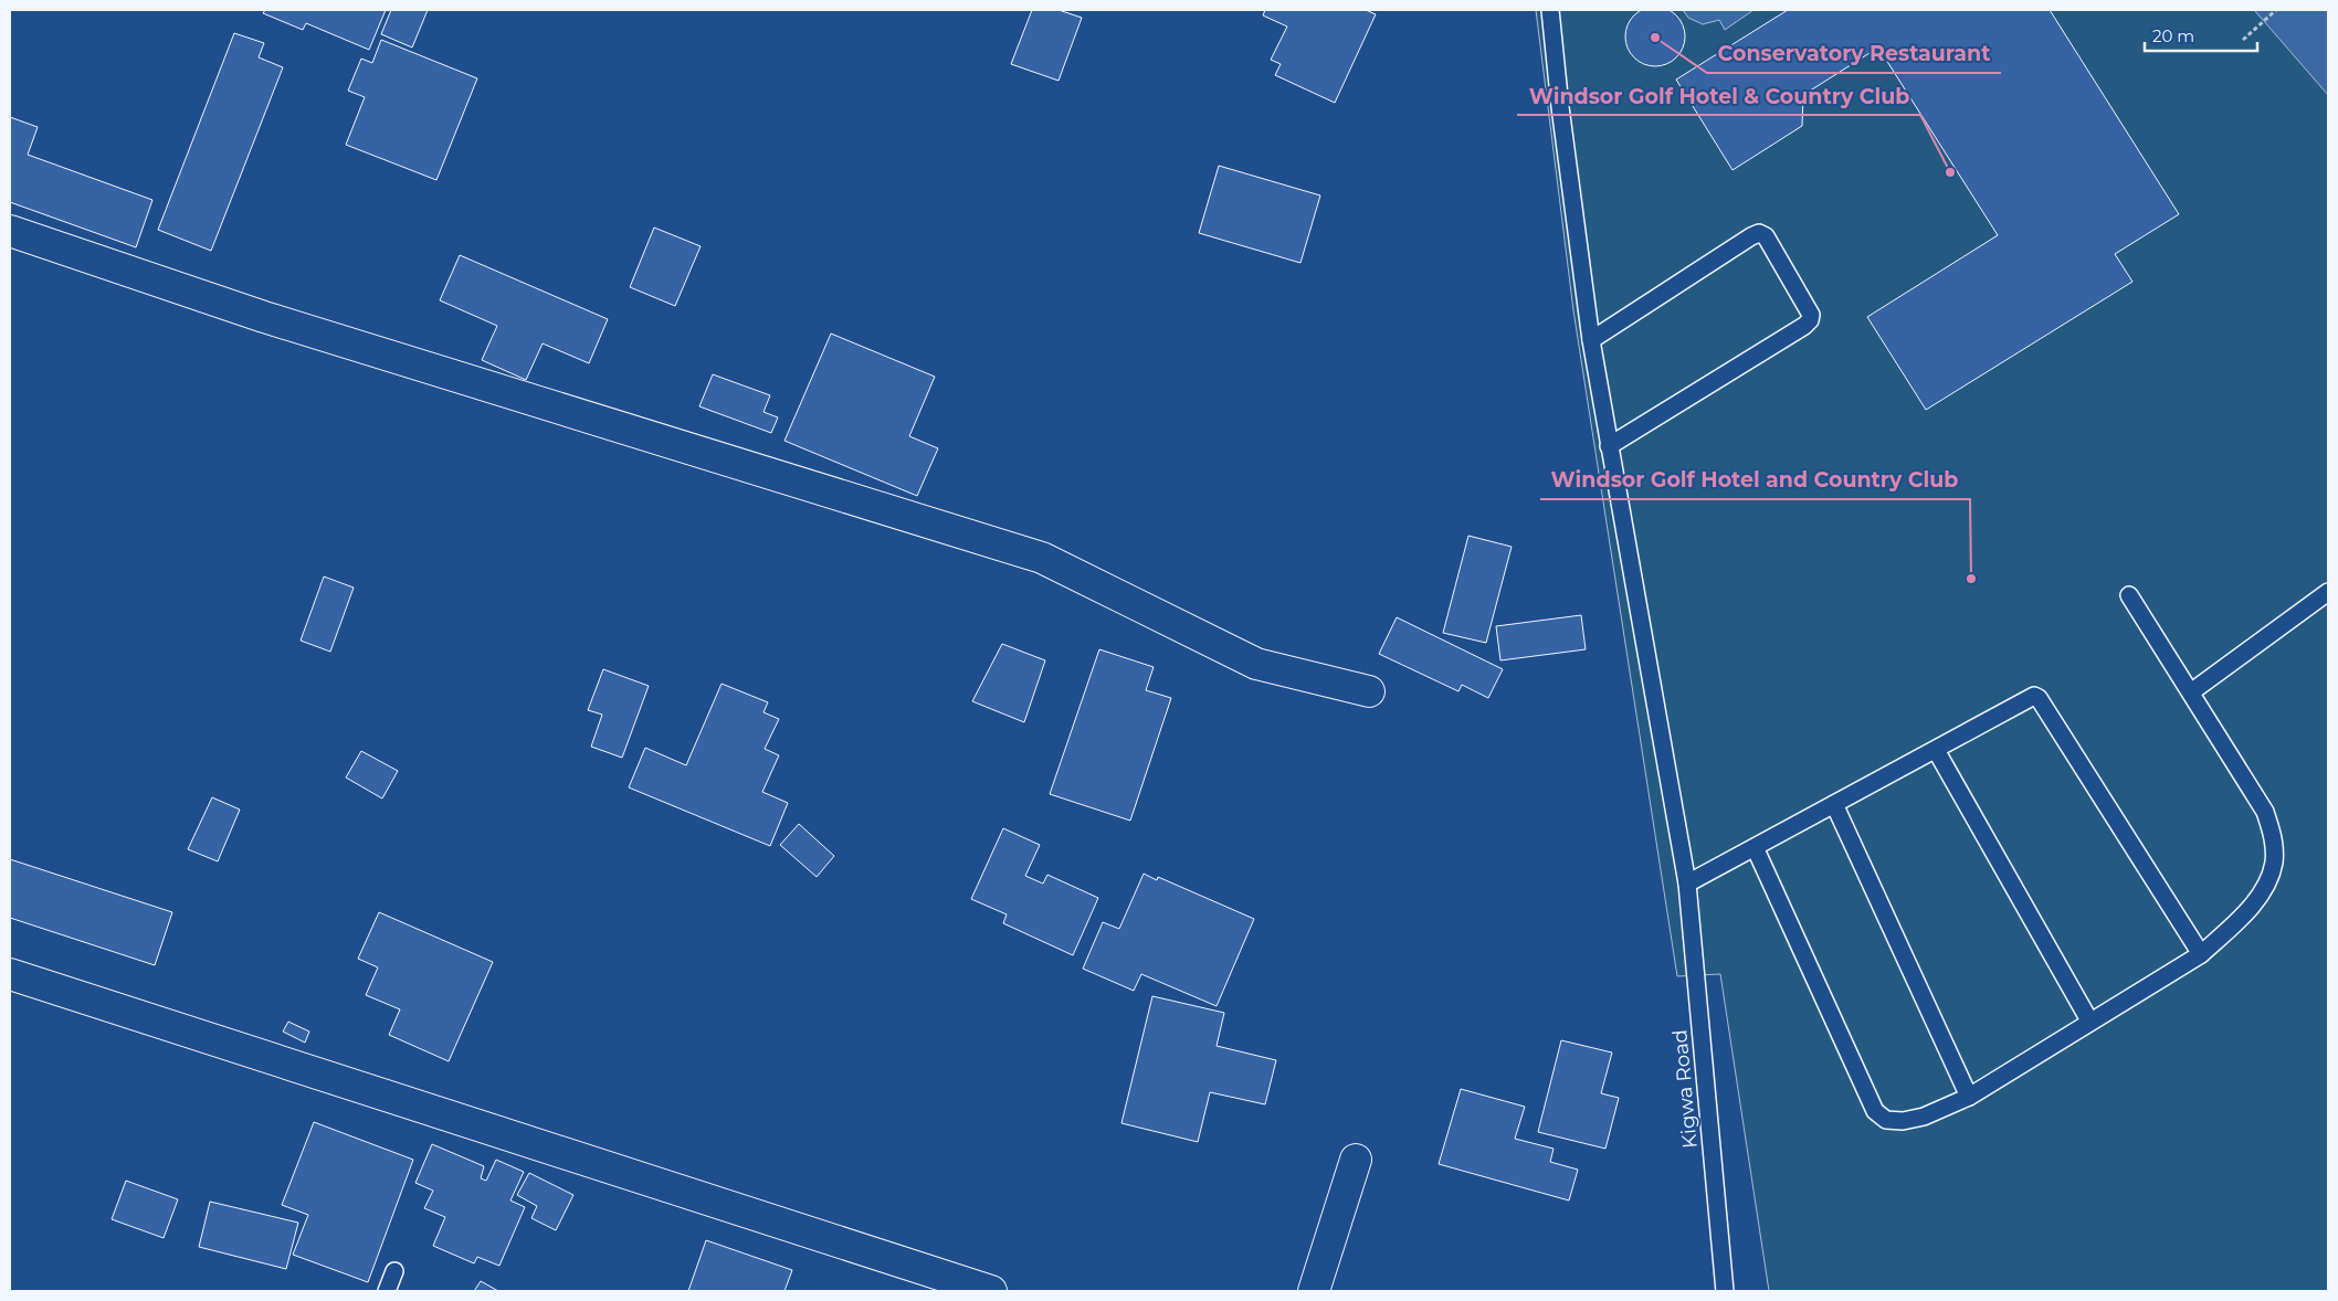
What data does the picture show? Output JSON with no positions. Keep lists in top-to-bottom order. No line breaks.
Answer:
{"streets":{"lane":["Kigwa Road"]},"places":["Conservatory Restaurant","Windsor Golf Hotel & Country Club","Windsor Golf Hotel and Country Club"],"scale_bar":"20 m"}
